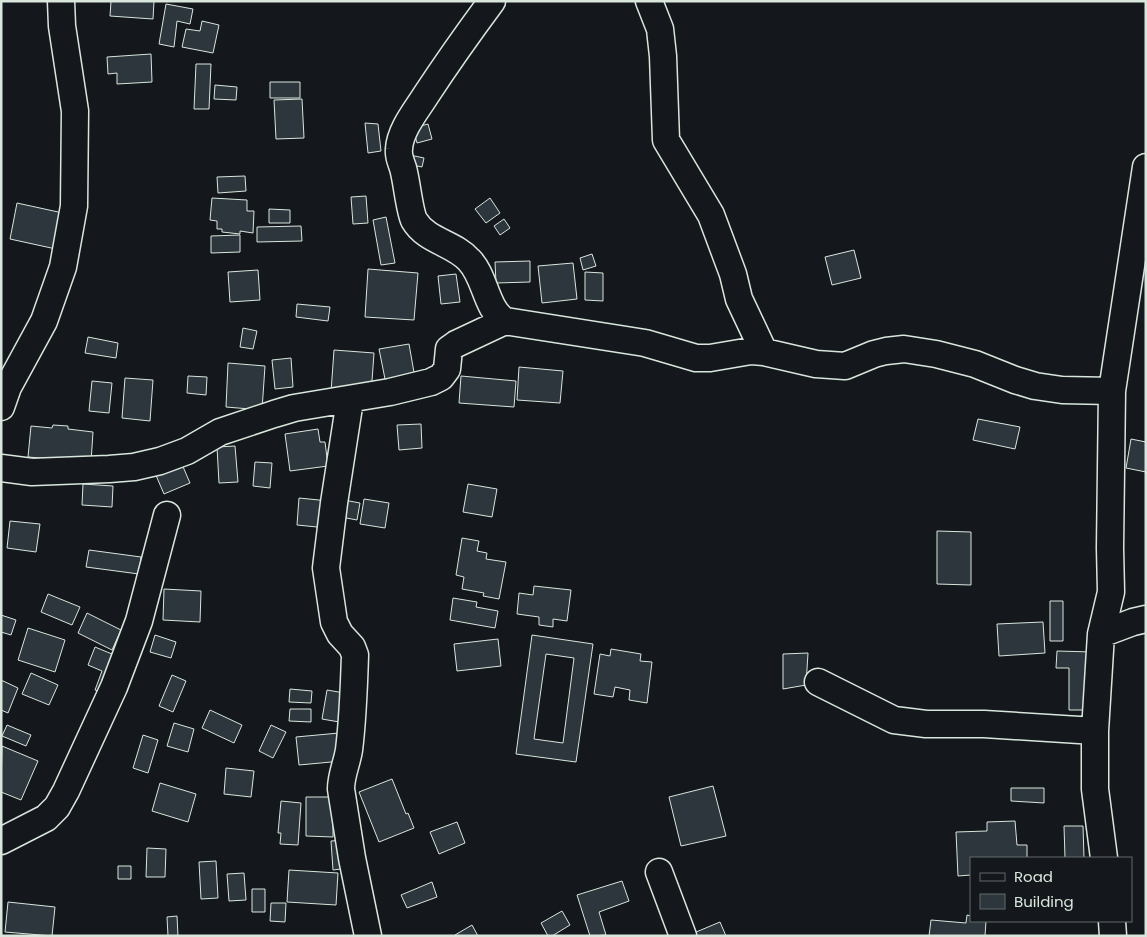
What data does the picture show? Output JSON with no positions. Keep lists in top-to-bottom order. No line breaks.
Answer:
{"legend":["Road","Building"]}
